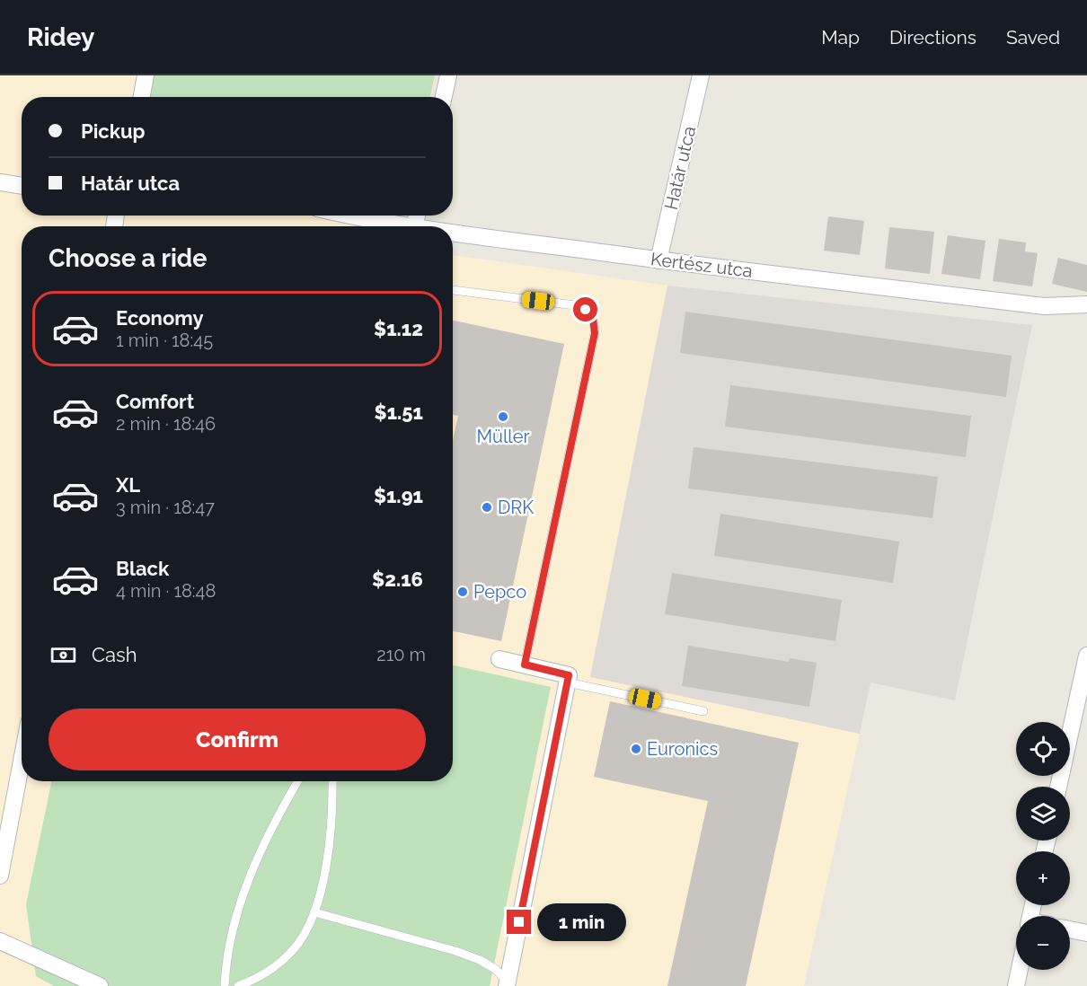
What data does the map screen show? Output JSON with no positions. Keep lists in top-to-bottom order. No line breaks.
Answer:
{"streets":{"street":["Határ utca","Kertész utca"]},"crossings":[["Határ utca","Kertész utca"]],"places":["Müller","DRK","Pepco","Euronics"],"page":{"header":"Ridey","nav":["Map","Directions","Saved"],"banner":["Pickup","Határ utca"],"heading":"Choose a ride","list":[{"name":"Economy","note":"1 min · 18:45","value":"$1.12"},{"name":"Comfort","note":"2 min · 18:46","value":"$1.51"},{"name":"XL","note":"3 min · 18:47","value":"$1.91"},{"name":"Black","note":"4 min · 18:48","value":"$2.16"}],"pay":["Cash","210 m"],"buttons":"Confirm","map_buttons":["+","−"],"bubble":"1 min"}}
